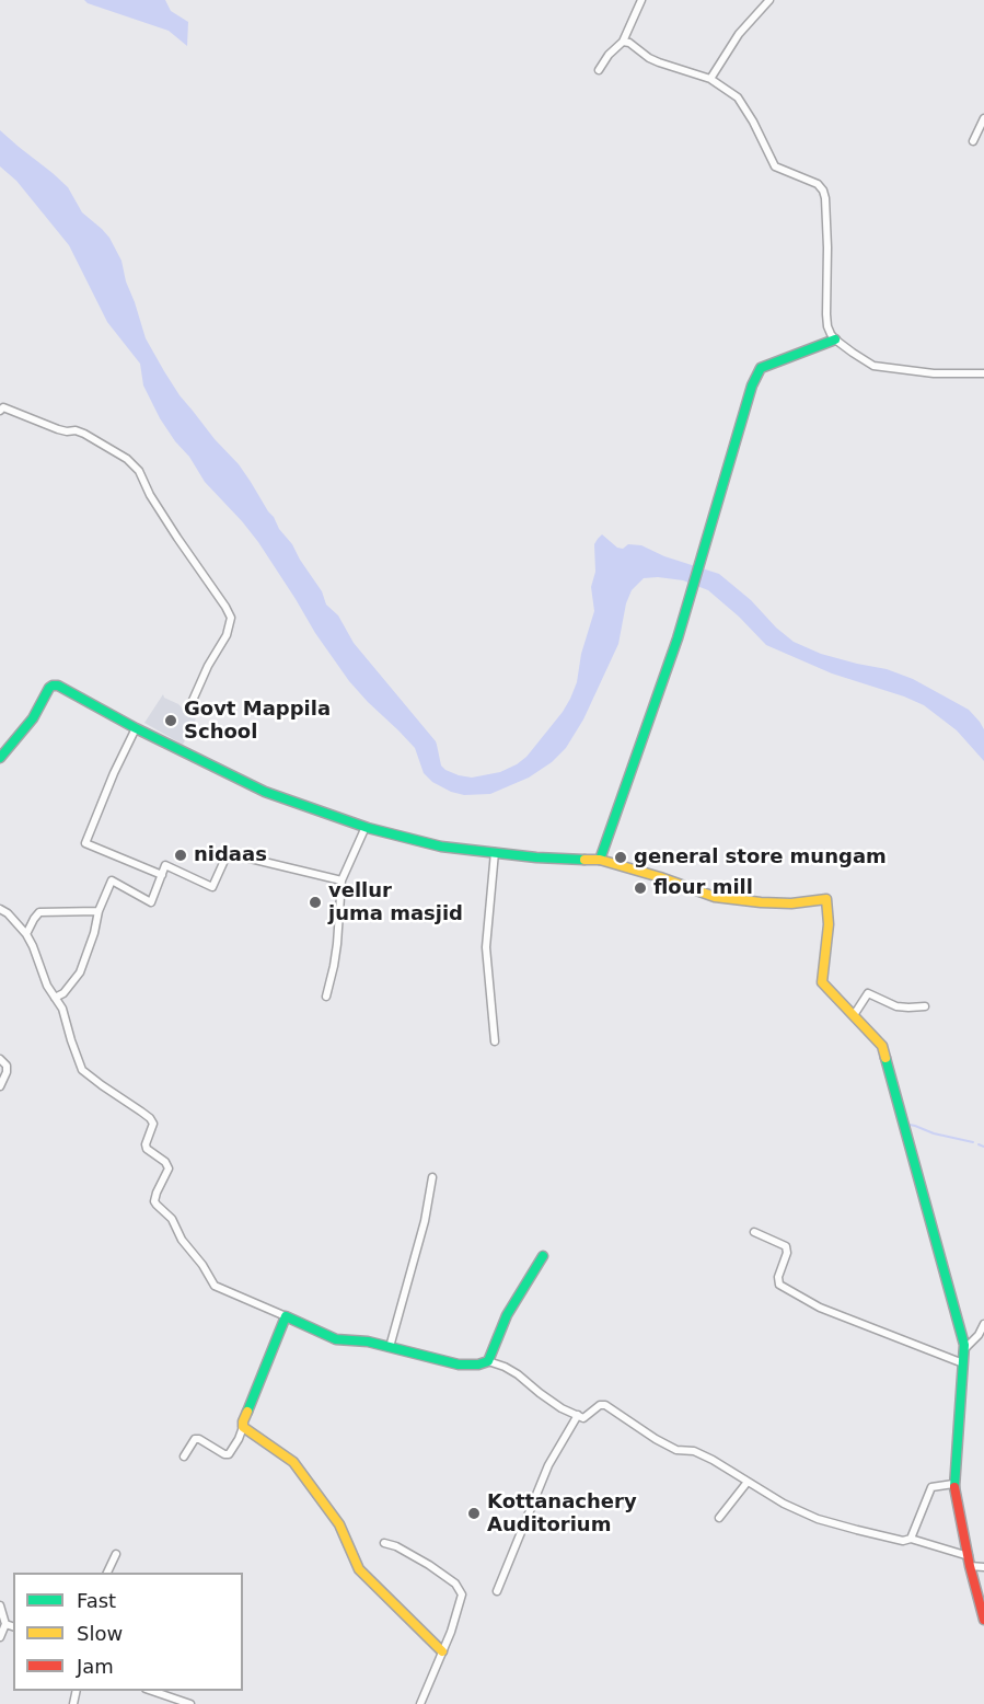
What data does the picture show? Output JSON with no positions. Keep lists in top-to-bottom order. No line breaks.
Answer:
{"places":["Govt Mappila School","nidaas","general store mungam","flour mill","vellur juma masjid","Kottanachery Auditorium"],"legend":["Fast","Slow","Jam"]}
